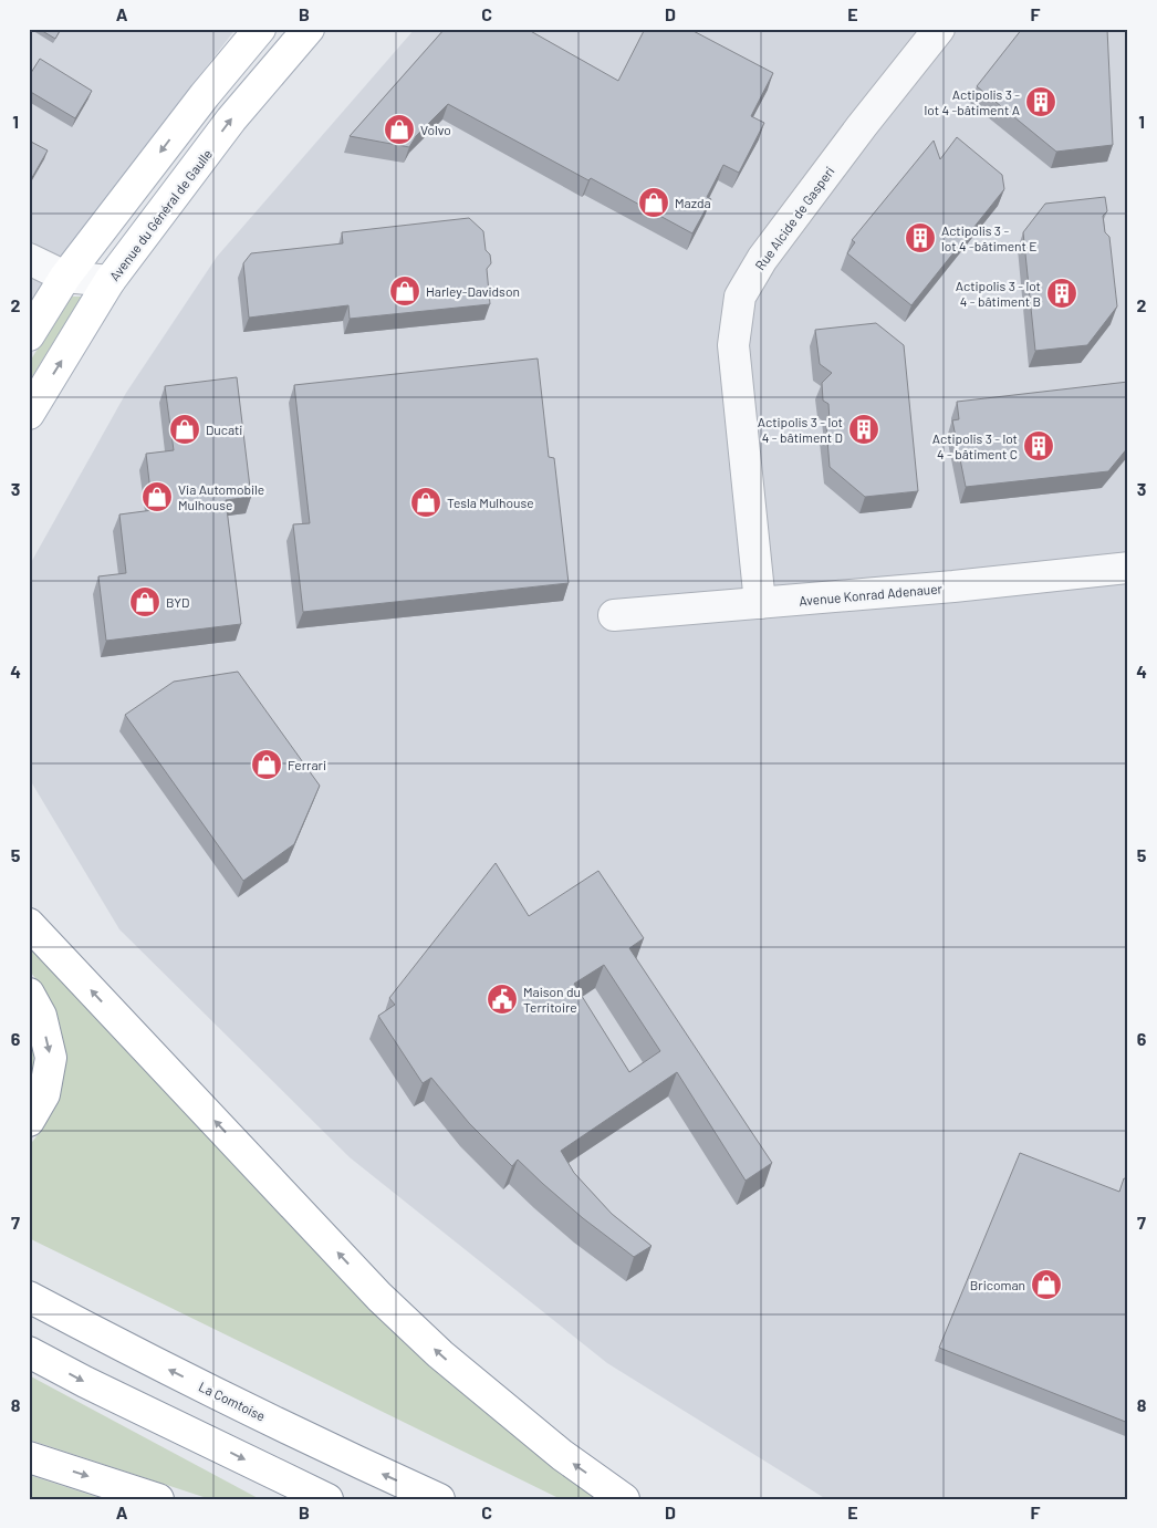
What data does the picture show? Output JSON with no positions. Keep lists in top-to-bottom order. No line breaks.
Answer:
{"streets":{"main road":["Avenue du Général de Gaulle","La Comtoise"],"street":["Rue Alcide de Gasperi","Avenue Konrad Adenauer"]},"crossings":[["Rue Alcide de Gasperi","Avenue Konrad Adenauer"]],"places":{"building":["Actipolis 3 - lot 4 -bâtiment A","Actipolis 3 - lot 4 -bâtiment E","Actipolis 3 - lot 4 - bâtiment B","Actipolis 3 - lot 4 - bâtiment D","Actipolis 3 - lot 4 - bâtiment C"],"shop":["Volvo","Mazda","Harley-Davidson","Ducati","Via Automobile Mulhouse","Tesla Mulhouse","BYD","Ferrari","Bricoman"],"public building":["Maison du Territoire"]},"grid":{"columns":["A","B","C","D","E","F"],"rows":["1","2","3","4","5","6","7","8"]}}
